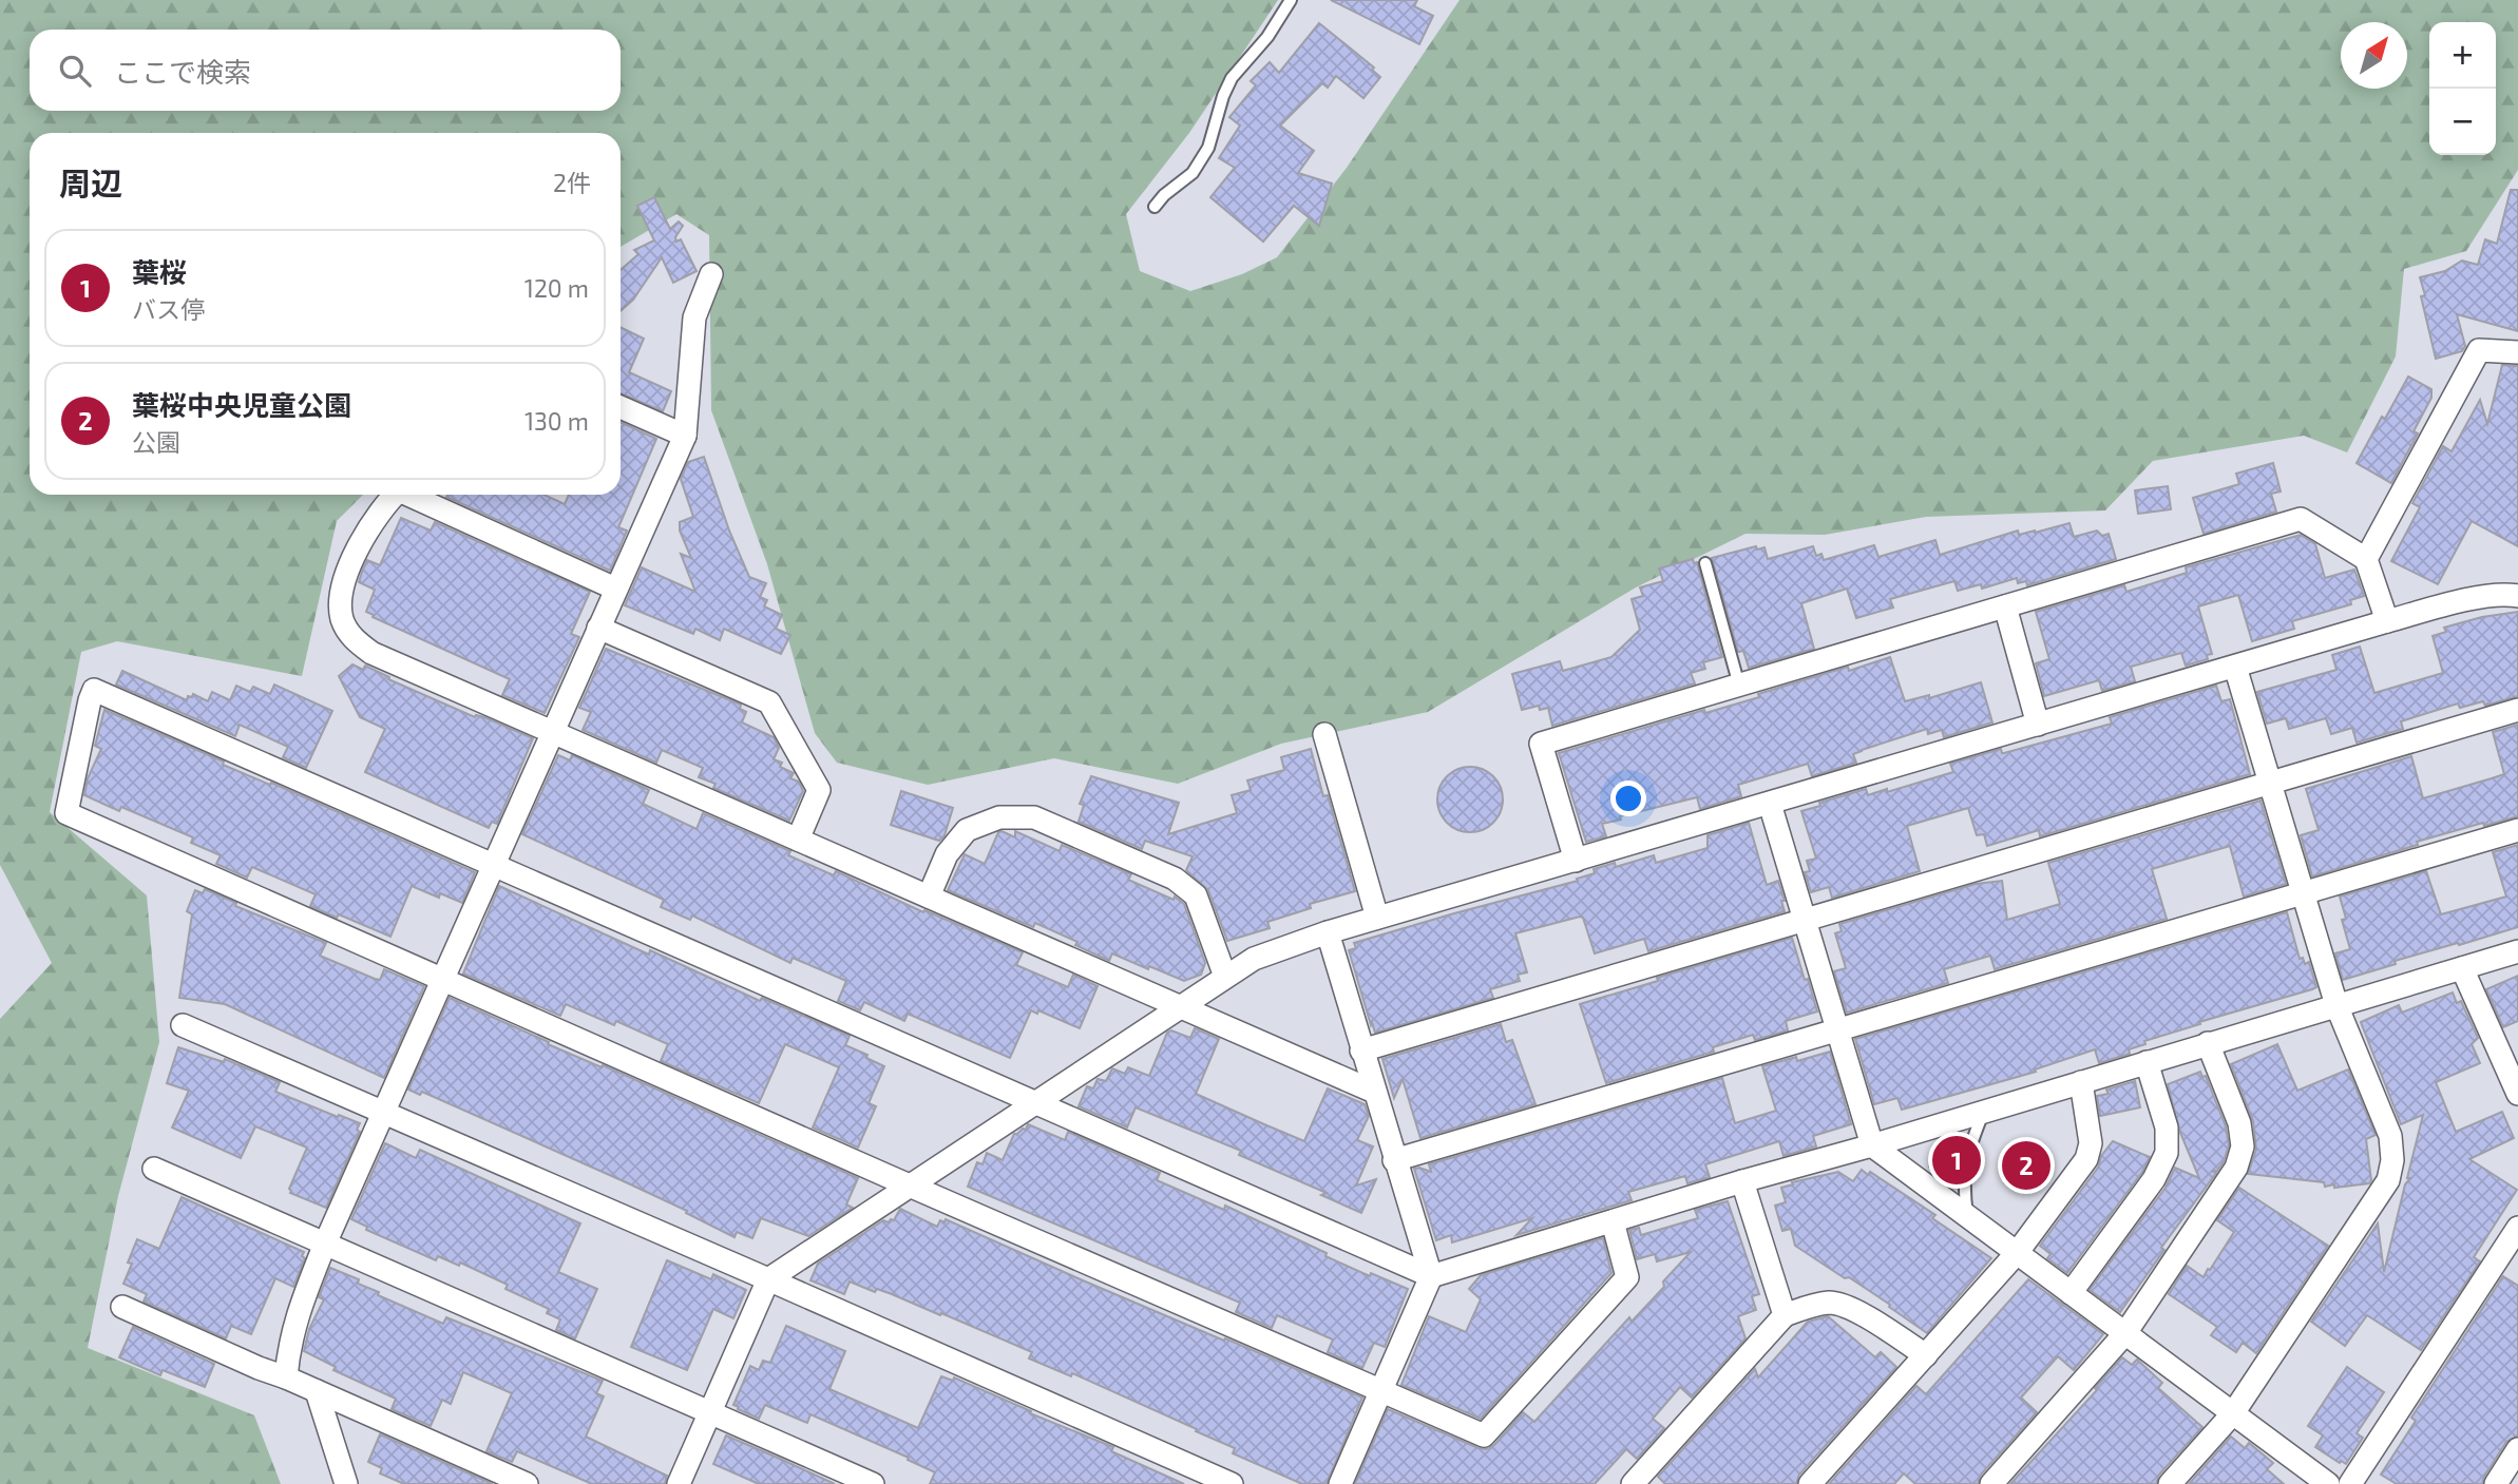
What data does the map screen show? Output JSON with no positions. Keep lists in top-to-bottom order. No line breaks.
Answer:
{"north":"top right","page":{"map_buttons":["+","−"],"search":"ここで検索","heading":["周辺","2件"],"list":[{"mark":"1","name":"葉桜","note":"バス停","value":"120 m"},{"mark":"2","name":"葉桜中央児童公園","note":"公園","value":"130 m"}],"pins":["1","2"]}}
